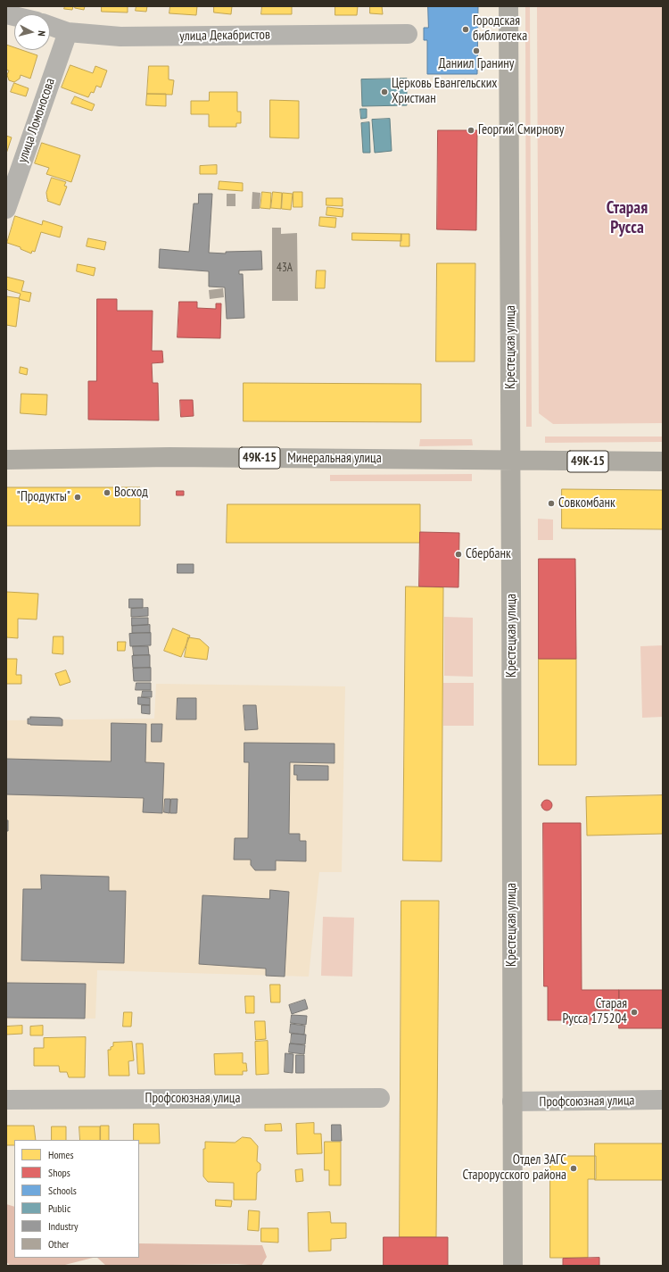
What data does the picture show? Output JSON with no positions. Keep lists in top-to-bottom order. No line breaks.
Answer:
{"streets":{"main road":["Крестецкая улица","49К-15","Минеральная улица"],"street":["улица Декабристов","улица Ломоносова","Профсоюзная улица"]},"crossings":[["улица Декабристов","улица Ломоносова"],["Крестецкая улица","Минеральная улица"],["Крестецкая улица","Профсоюзная улица"]],"districts":["Старая Русса"],"places":["Городская библиотека","Даниил Гранину","Церковь Евангельских Христиан","Георгий Смирнову","Восход","\"Продукты\"","Совкомбанк","Сбербанк","Старая Русса 175204","Отдел ЗАГС Старорусского района"],"house_numbers":["43А"],"legend":["Homes","Shops","Schools","Public","Industry","Other"],"north":"right"}
